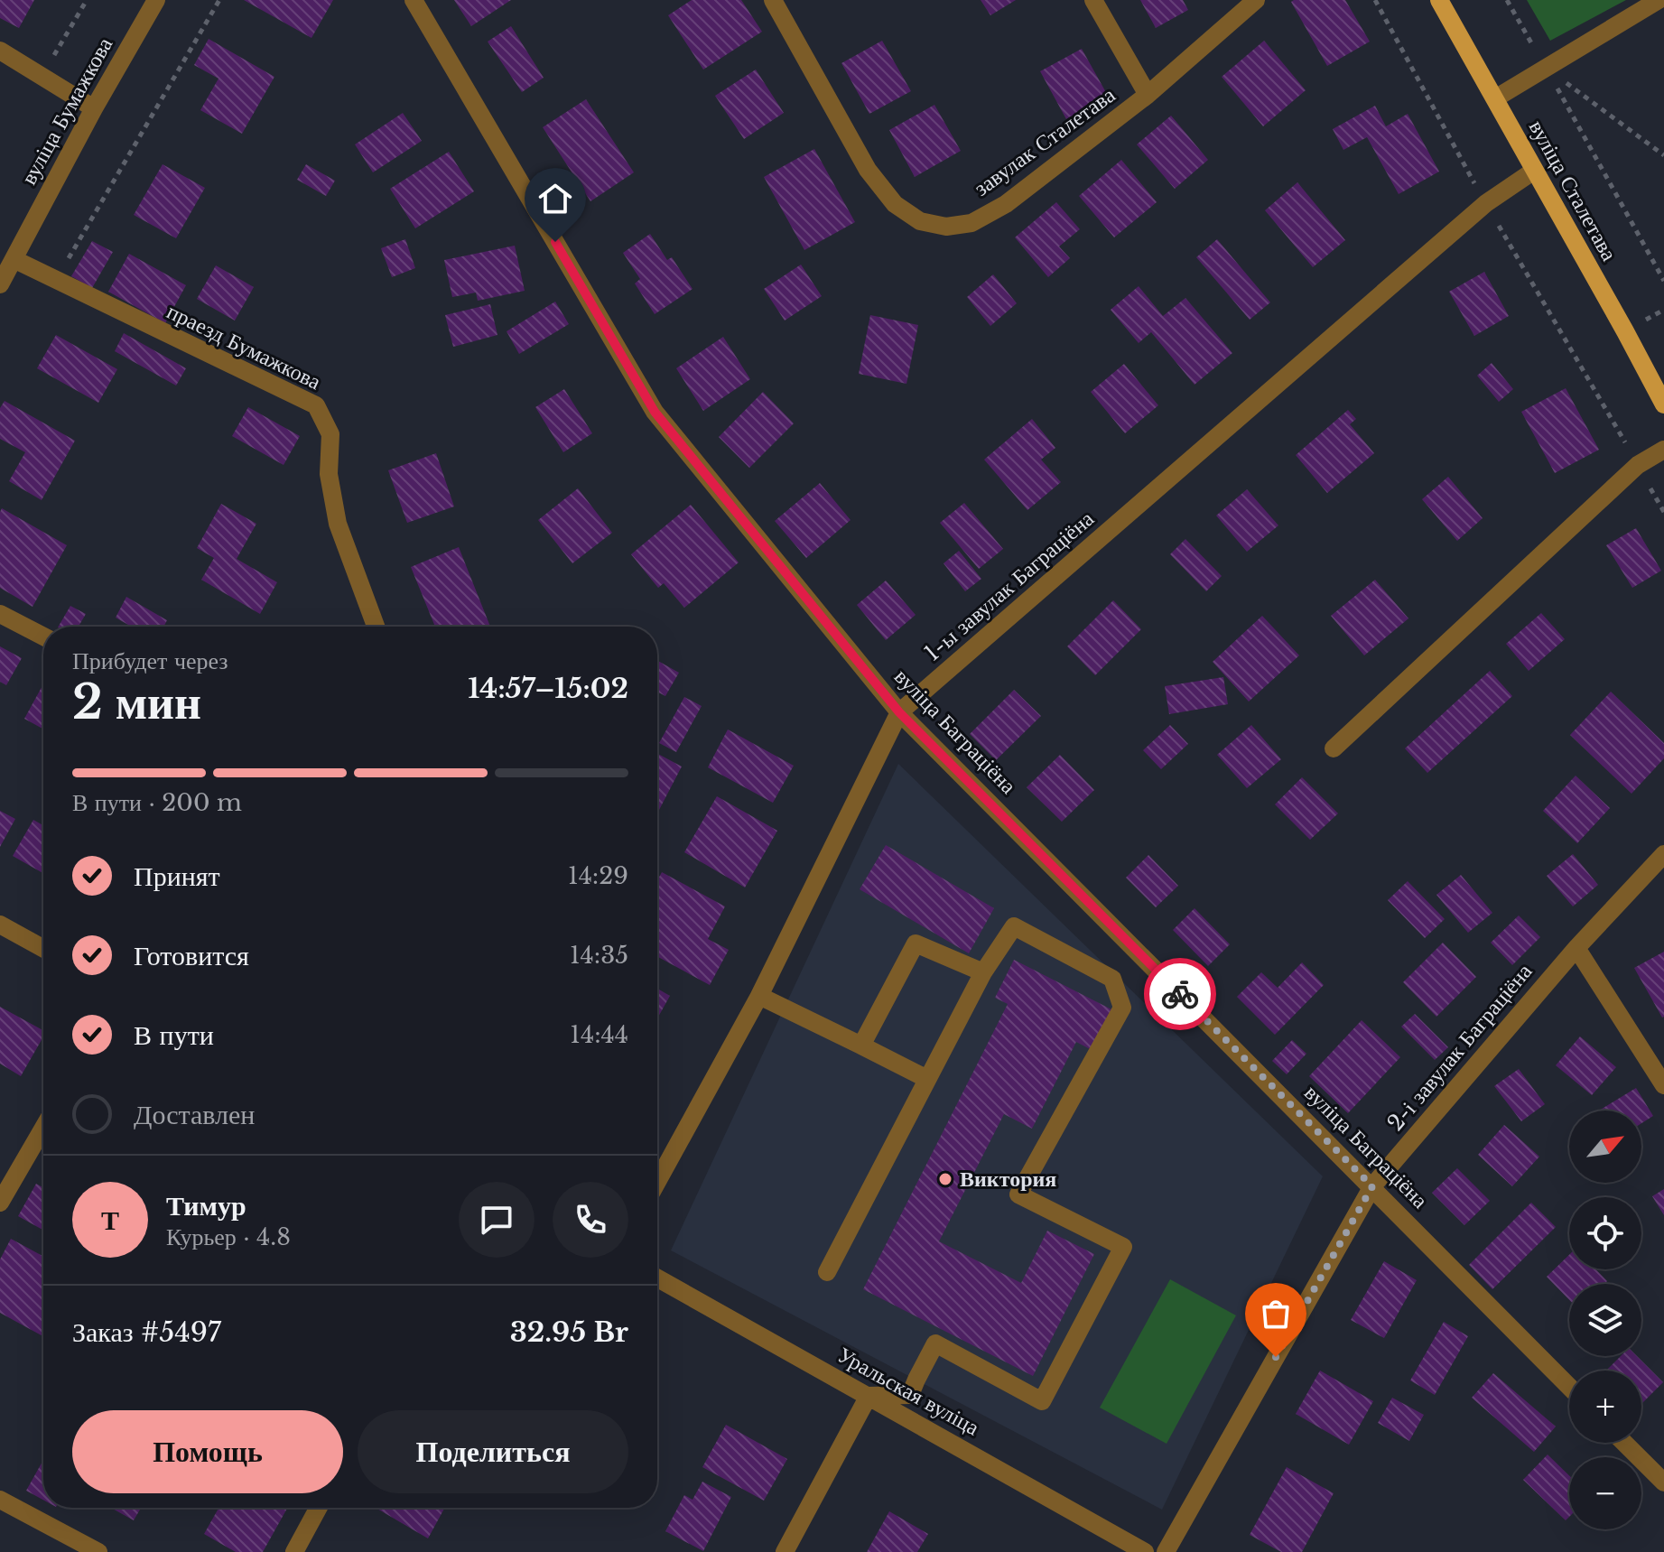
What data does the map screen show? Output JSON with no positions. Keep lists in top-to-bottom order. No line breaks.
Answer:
{"streets":{"main road":["вуліца Сталетава"],"street":["вуліца Бумажкова","завулак Сталетава","праезд Бумажкова","1-ы завулак Баграціёна","вуліца Баграціёна","2-і завулак Баграціёна","Уральская вуліца"]},"crossings":[["вуліца Бумажкова","праезд Бумажкова"],["вуліца Сталетава","1-ы завулак Баграціёна"],["1-ы завулак Баграціёна","вуліца Баграціёна"],["вуліца Баграціёна","2-і завулак Баграціёна"]],"places":["Виктория"],"north":"top right","page":{"heading":["2 мин","Прибудет через","14:57–15:02"],"panel":["Тимур","Курьер · 4.8","Заказ #5497","32.95 Br"],"bar":"В пути · 200 m","list":[["Принят","14:29"],["Готовится","14:35"],["В пути","14:44"],"Доставлен"],"map_buttons":["+","−"],"round":"Т","buttons":["Помощь","Поделиться"]}}
